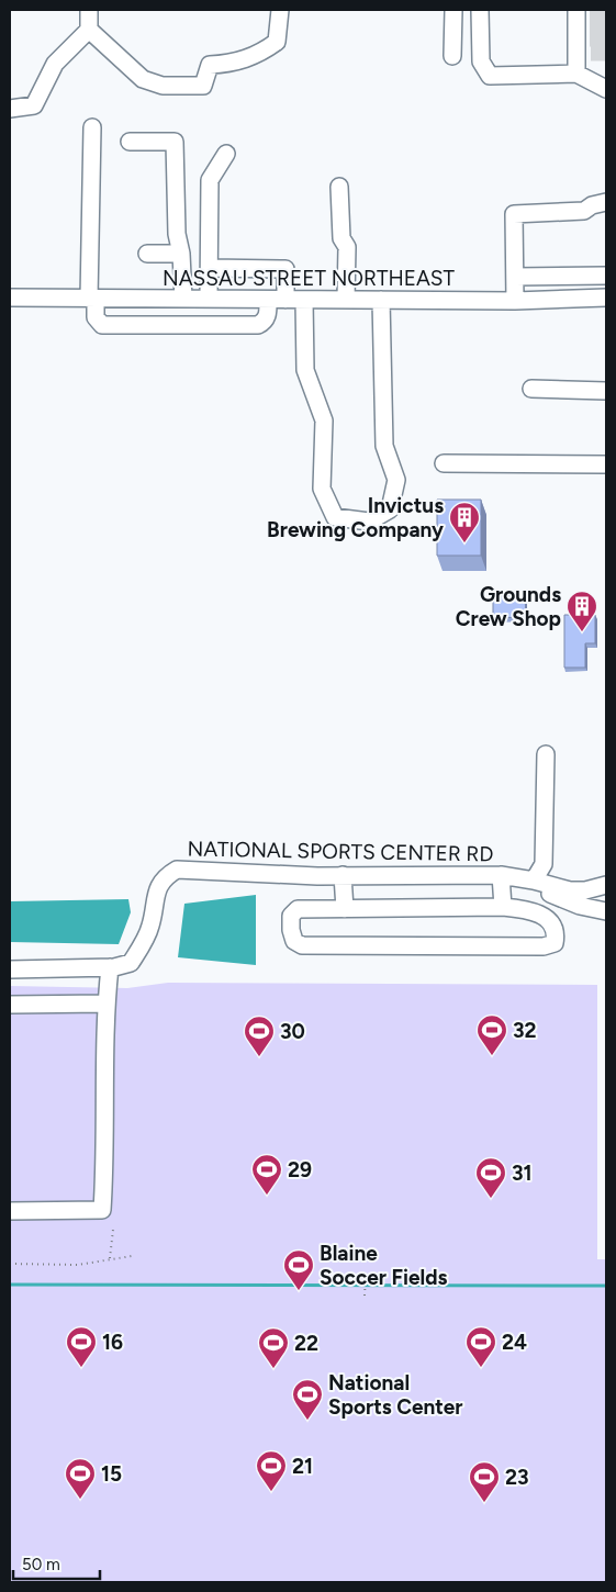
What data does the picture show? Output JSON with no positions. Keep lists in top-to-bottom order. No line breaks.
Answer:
{"streets":{"street":["NASSAU STREET NORTHEAST","NATIONAL SPORTS CENTER RD"]},"places":{"building":["Invictus Brewing Company","Grounds Crew Shop"],"sports":["32","30","29","31","Blaine Soccer Fields","16","24","22","National Sports Center","21","15","23"]},"scale_bar":"50 m"}
